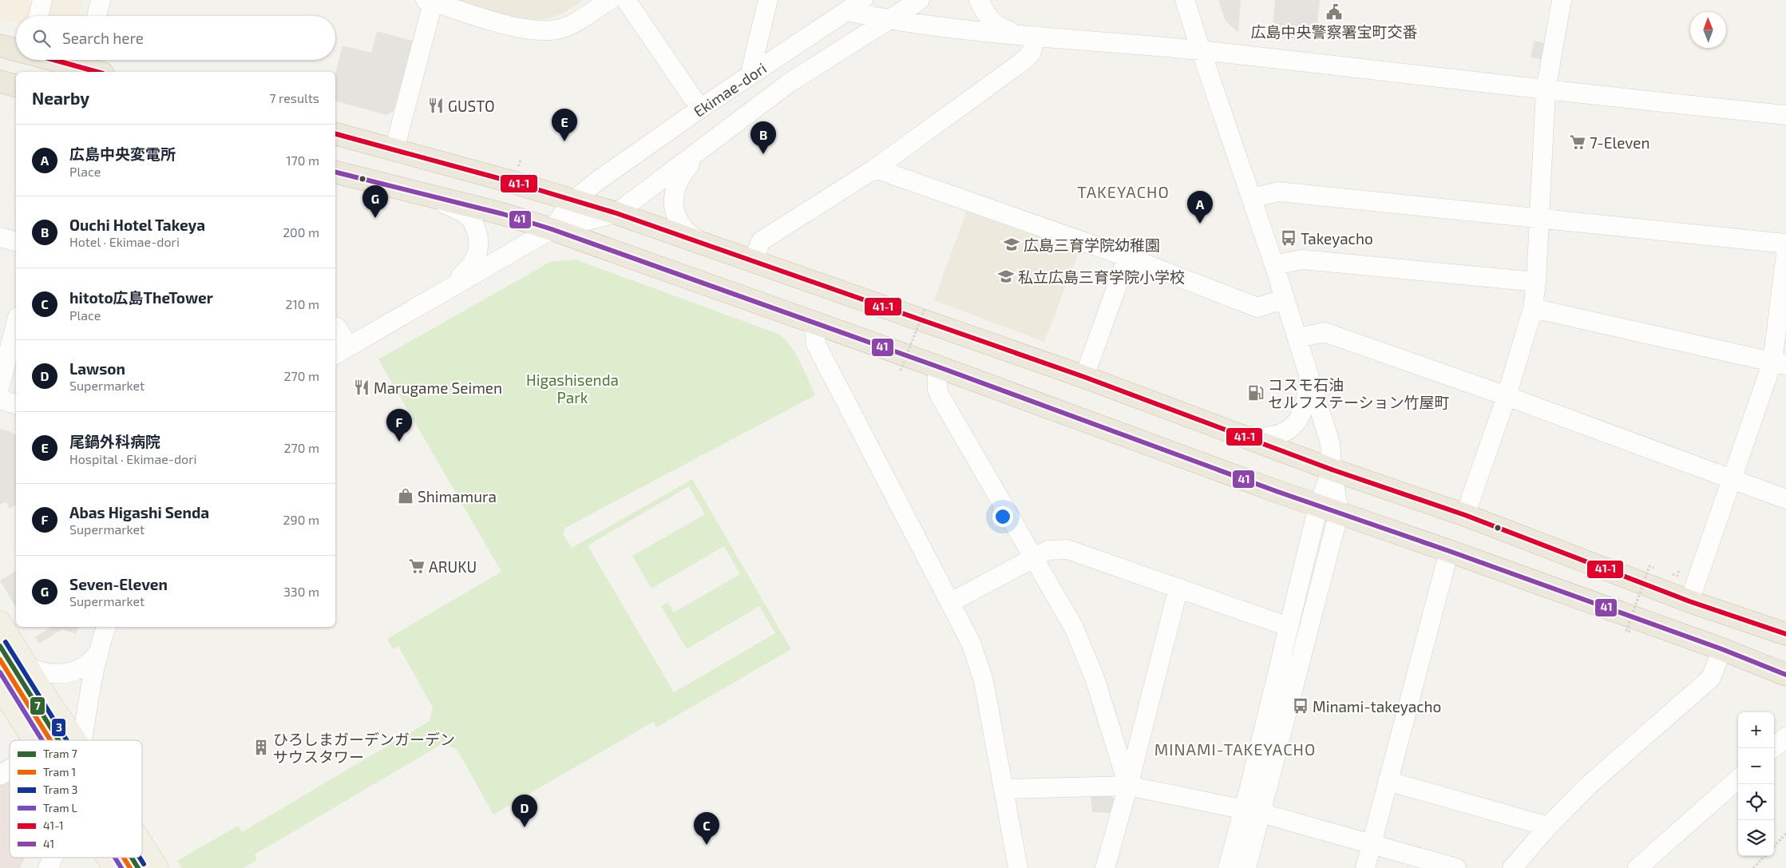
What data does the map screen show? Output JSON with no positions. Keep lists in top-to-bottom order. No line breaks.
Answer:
{"streets":{"street":["Ekimae-dori"]},"districts":["TAKEYACHO","MINAMI-TAKEYACHO"],"parks":["Higashisenda Park"],"places":{"public building":["広島中央警察署宝町交番"],"restaurant":["GUSTO","Marugame Seimen"],"supermarket":["7-Eleven","ARUKU"],"bus stop":["Takeyacho","Minami-takeyacho"],"school or university":["広島三育学院幼稚園","私立広島三育学院小学校"],"fuel station":["コスモ石油 セルフステーション竹屋町"],"shop":["Shimamura"],"building":["ひろしまガーデンガーデン サウスタワー"]},"lines":["transit line 41-1","transit line 41","tram line 3","tram line 7","tram line 1","tram line L"],"legend":["Tram 7","Tram 1","Tram 3","Tram L","41-1","41"],"north":"top","page":{"search":"Search here","heading":["Nearby","7 results"],"pins":["E","B","G","A","F","D","C"],"list":[{"mark":"A","name":"広島中央変電所","note":"Place","value":"170 m"},{"mark":"B","name":"Ouchi Hotel Takeya","note":"Hotel · Ekimae-dori","value":"200 m"},{"mark":"C","name":"hitoto広島TheTower","note":"Place","value":"210 m"},{"mark":"D","name":"Lawson","note":"Supermarket","value":"270 m"},{"mark":"E","name":"尾鍋外科病院","note":"Hospital · Ekimae-dori","value":"270 m"},{"mark":"F","name":"Abas Higashi Senda","note":"Supermarket","value":"290 m"},{"mark":"G","name":"Seven-Eleven","note":"Supermarket","value":"330 m"}],"map_buttons":["+","−"]}}
